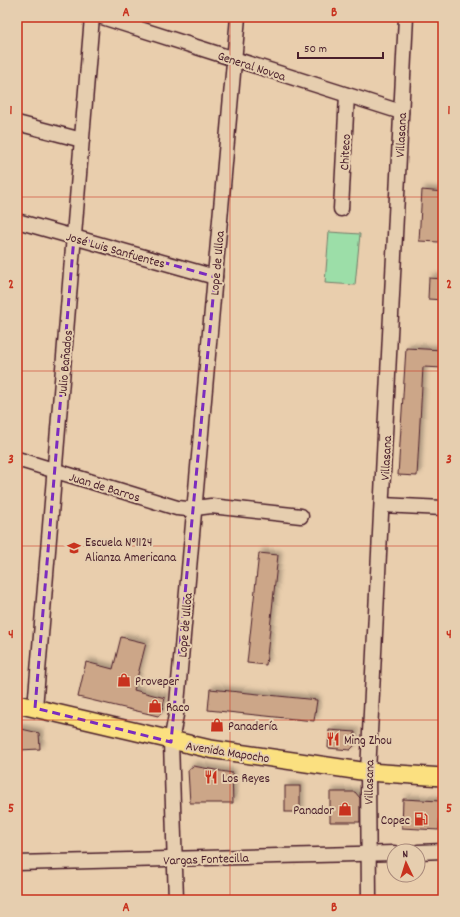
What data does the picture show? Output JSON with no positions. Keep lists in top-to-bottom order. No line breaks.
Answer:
{"streets":{"main road":["Avenida Mapocho"],"street":["General Novoa","Villasana","Chiteco","José Luis Sanfuentes","Lope de Ulloa","Julio Bañados","Juan de Barros","Vargas Fontecilla"]},"crossings":[["General Novoa","Villasana"],["General Novoa","Chiteco"],["General Novoa","Lope de Ulloa"],["Villasana","Avenida Mapocho"],["Villasana","Vargas Fontecilla"],["José Luis Sanfuentes","Lope de Ulloa"],["José Luis Sanfuentes","Julio Bañados"],["Lope de Ulloa","Juan de Barros"],["Lope de Ulloa","Avenida Mapocho"],["Lope de Ulloa","Vargas Fontecilla"],["Julio Bañados","Juan de Barros"],["Julio Bañados","Avenida Mapocho"]],"places":{"school or university":["Escuela N°1124 Alianza Americana"],"shop":["Proveper","Raco","Panadería","Panador"],"restaurant":["Ming Zhou","Los Reyes"],"fuel station":["Copec"]},"scale_bar":"50 m","north":"top","grid":{"columns":["A","B"],"rows":["1","2","3","4","5"]}}
